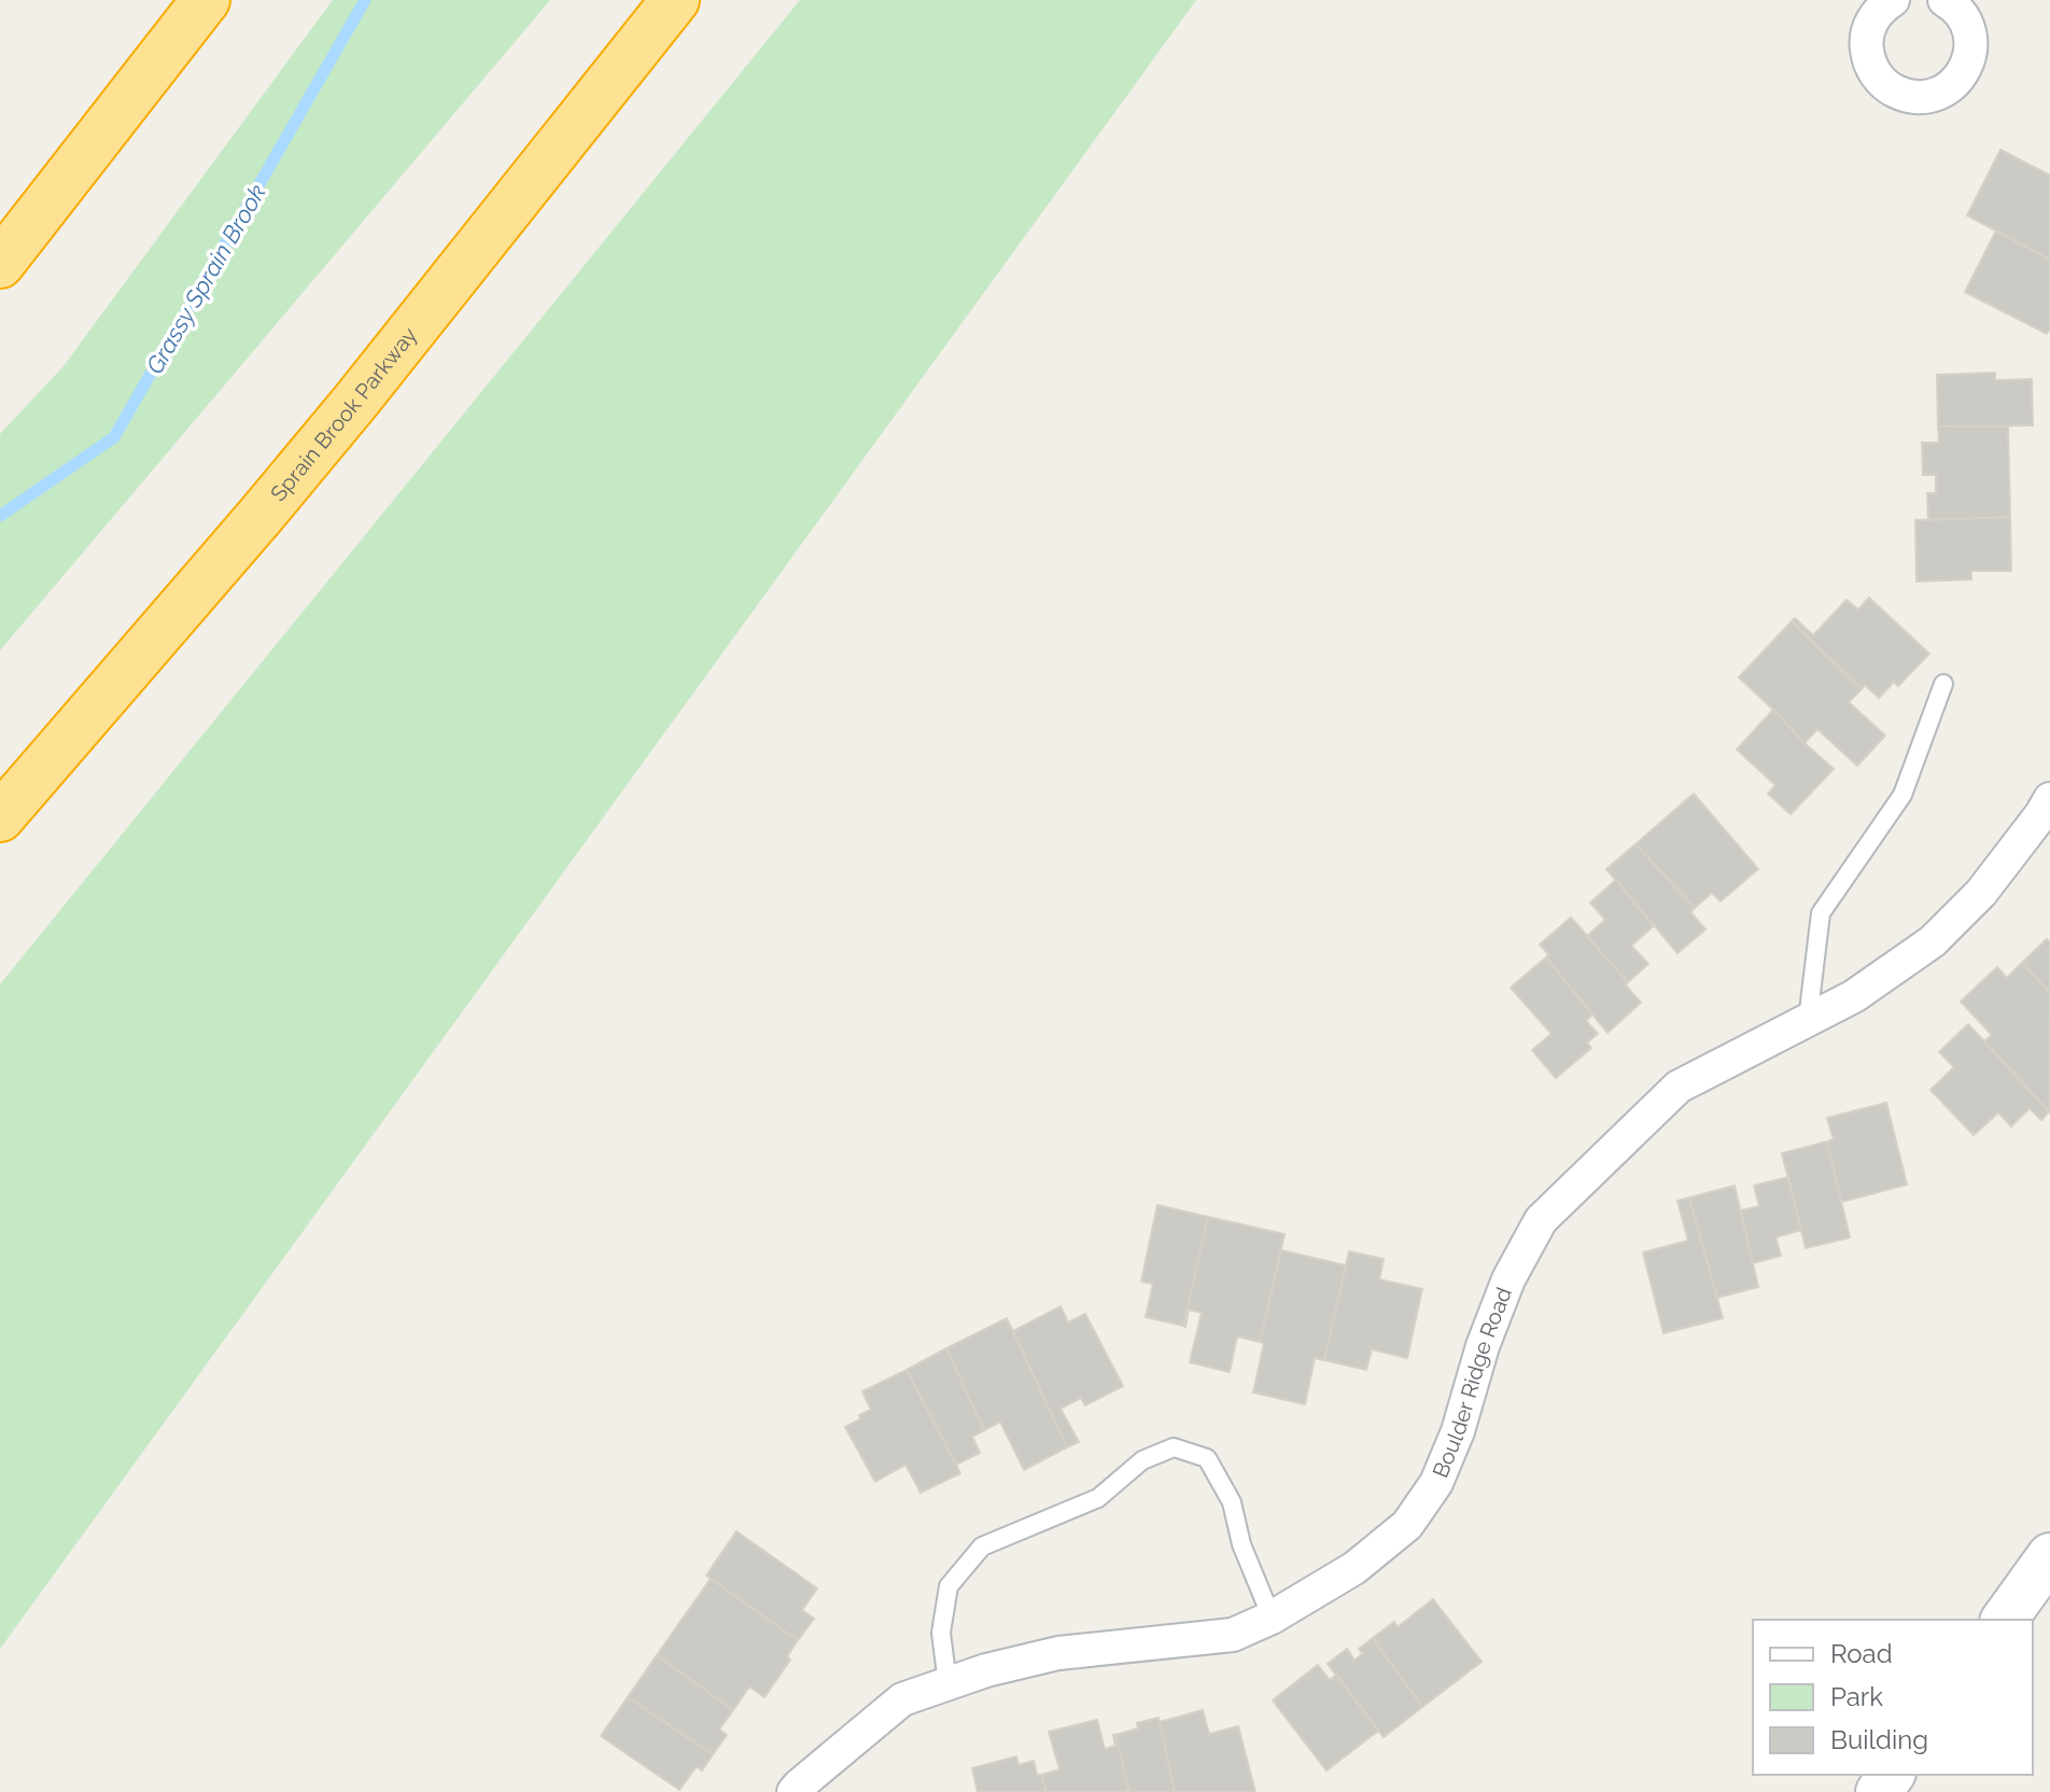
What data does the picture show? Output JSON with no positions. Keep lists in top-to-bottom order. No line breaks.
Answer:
{"streets":{"highway":["Sprain Brook Parkway"],"street":["Boulder Ridge Road"]},"water":["Grassy Sprain Brook"],"legend":["Road","Park","Building"]}
